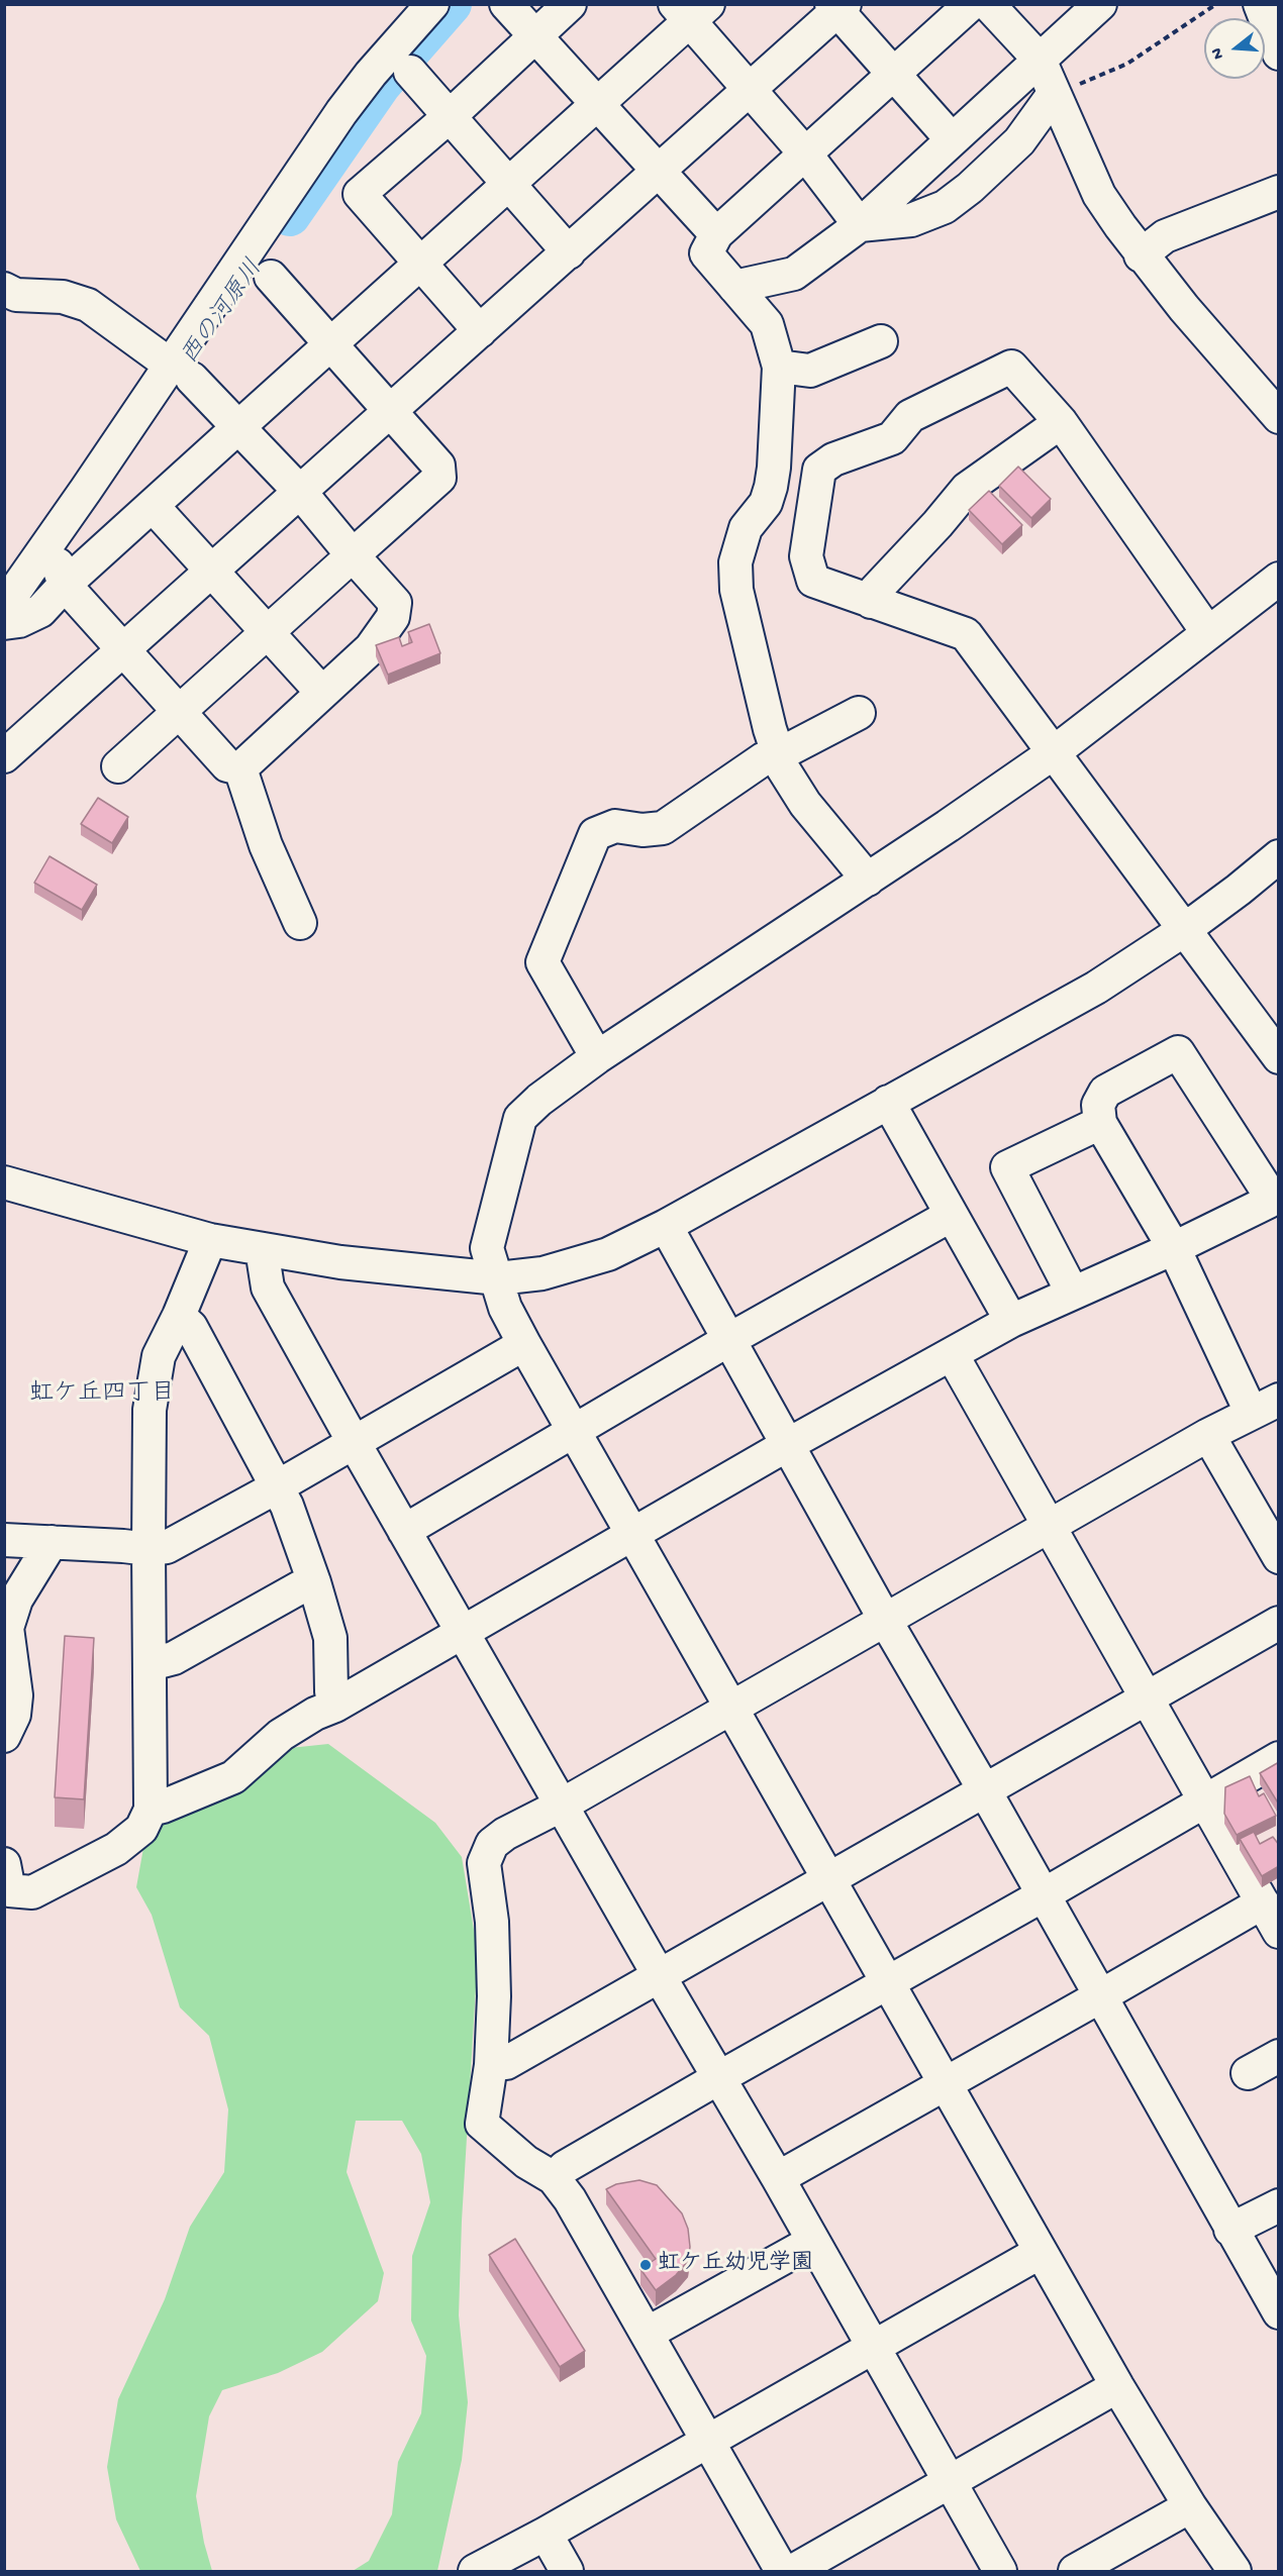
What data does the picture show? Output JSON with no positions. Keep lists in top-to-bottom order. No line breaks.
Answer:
{"districts":["虹ケ丘四丁目"],"water":["西の河原川"],"places":["虹ケ丘幼児学園"],"north":"left"}
